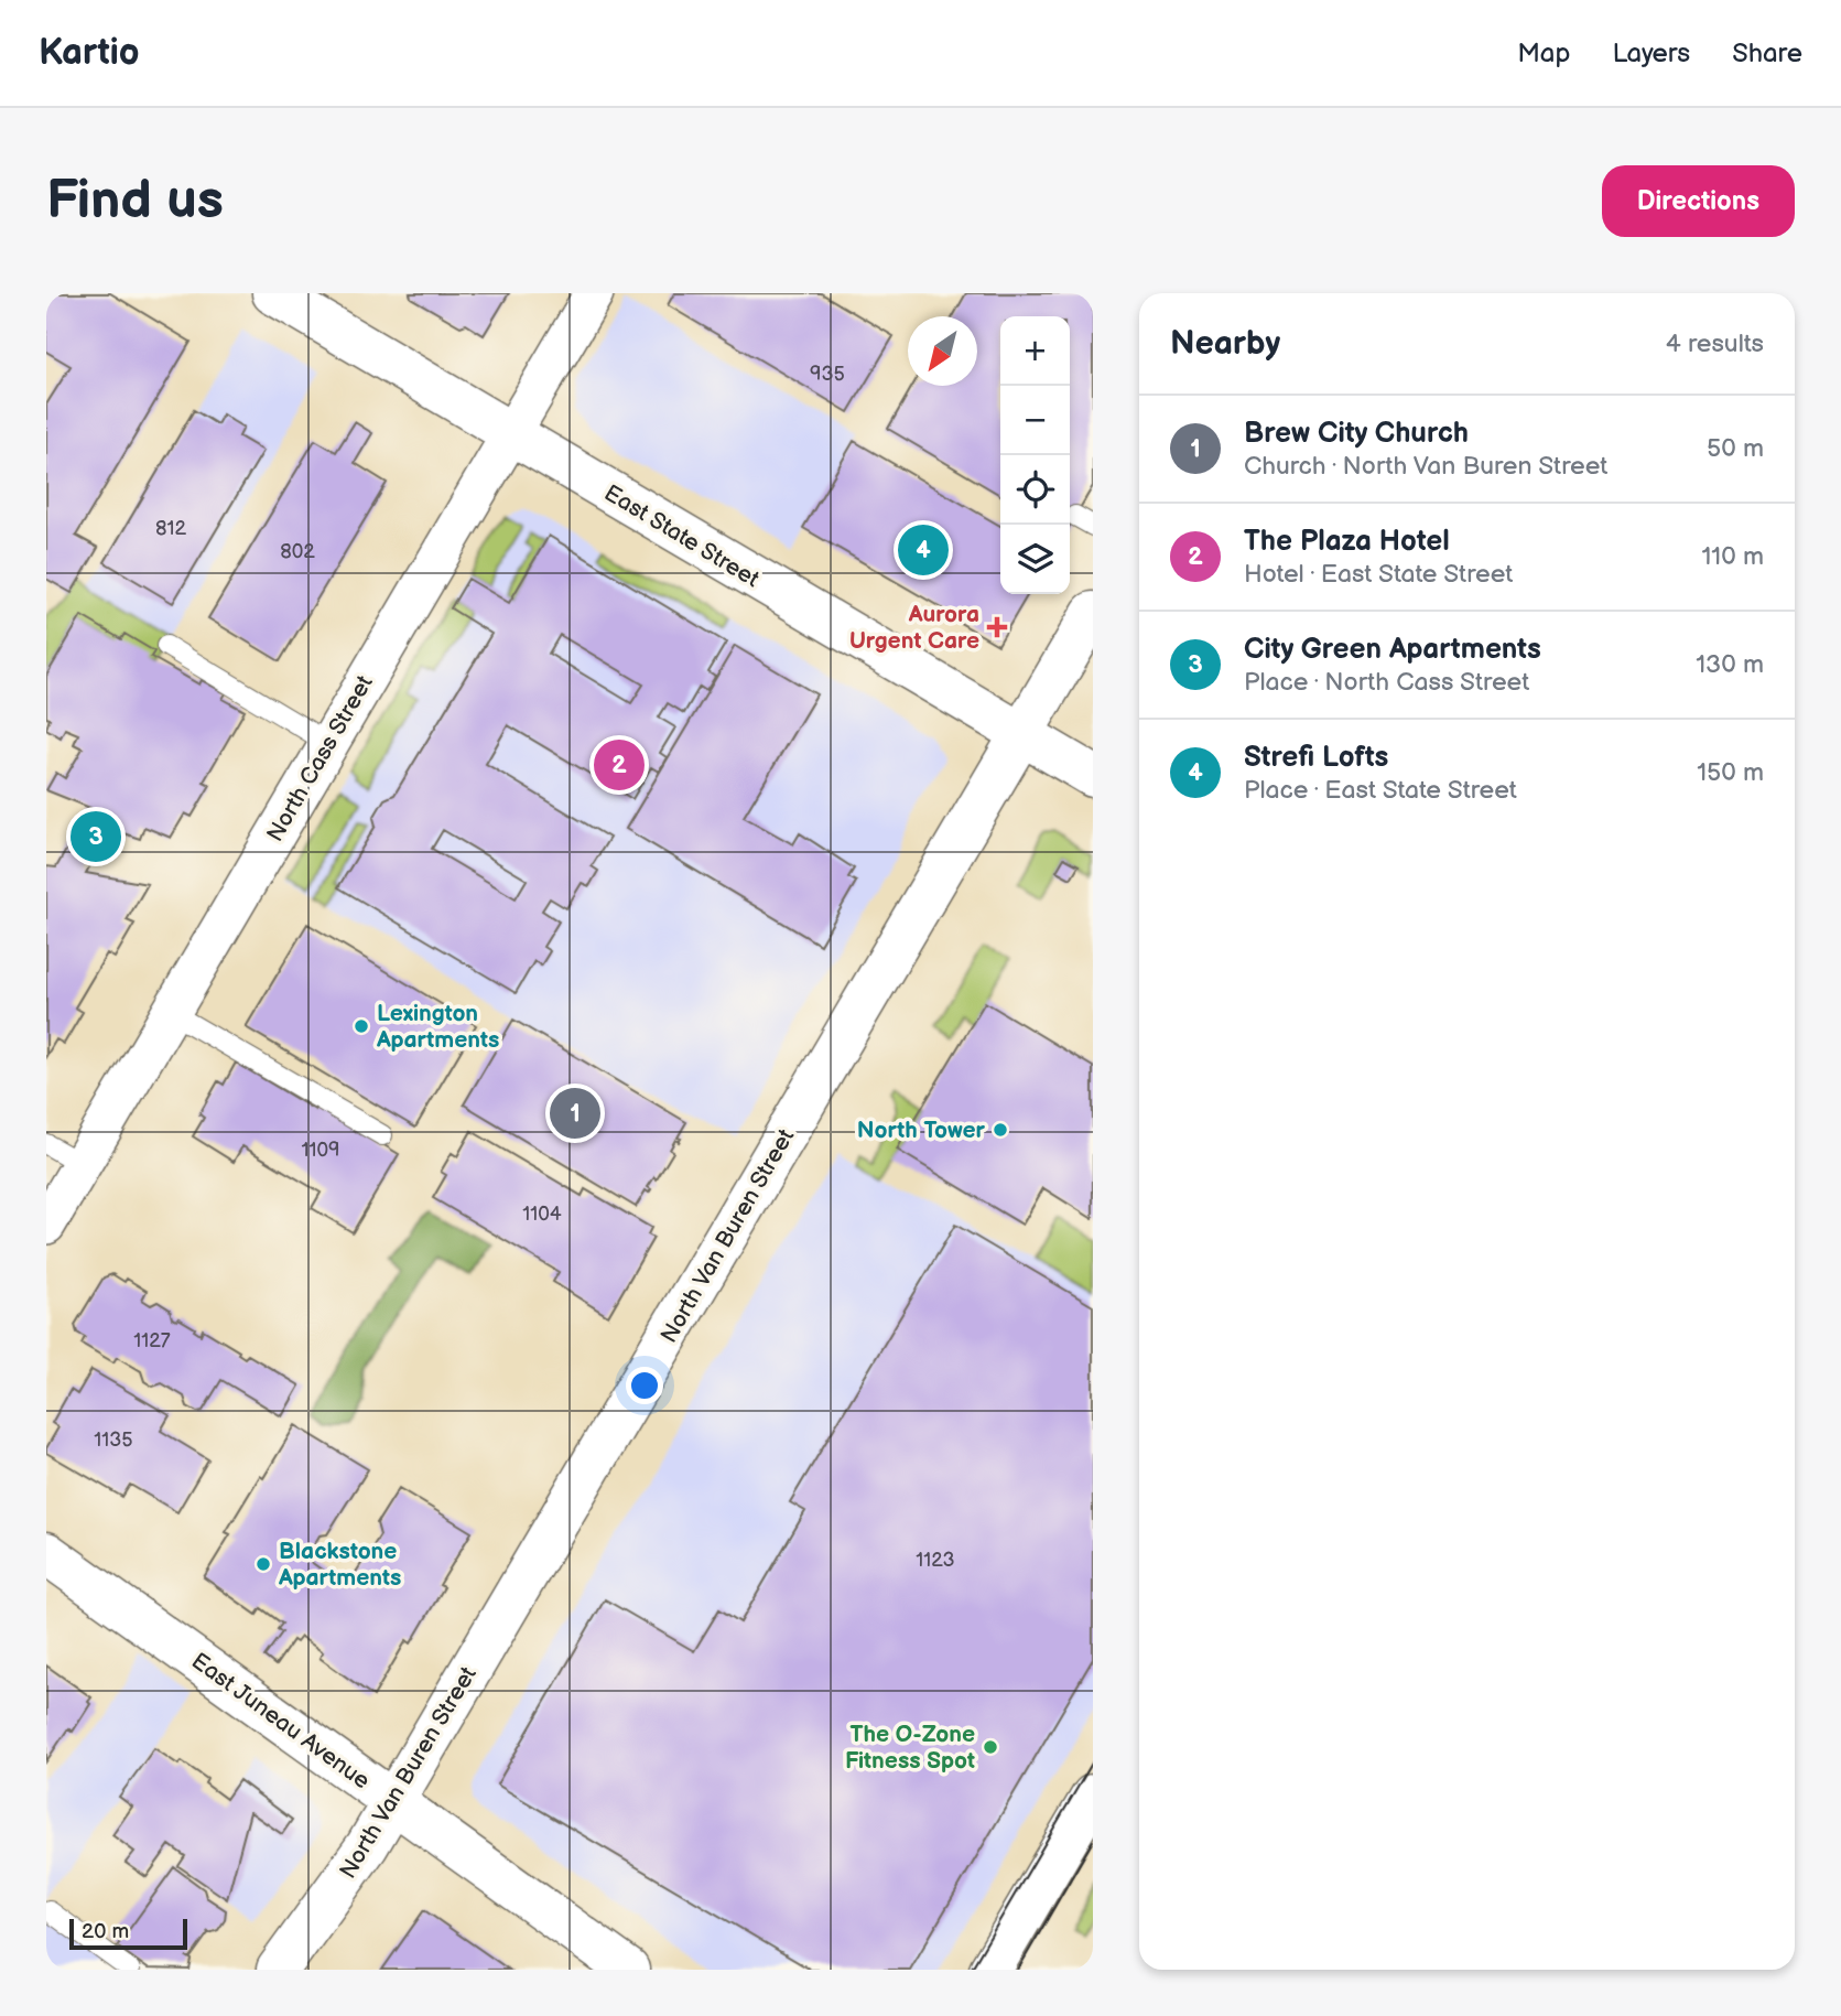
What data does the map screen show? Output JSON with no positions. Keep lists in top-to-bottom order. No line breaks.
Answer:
{"streets":{"main road":["East State Street","North Van Buren Street","East Juneau Avenue"],"street":["North Cass Street"]},"crossings":[["East State Street","North Cass Street"],["East State Street","North Van Buren Street"],["North Van Buren Street","East Juneau Avenue"]],"places":{"health":["Aurora Urgent Care"],"other":["Lexington Apartments","North Tower","Blackstone Apartments","The O-Zone Fitness Spot"]},"house_numbers":["935","812","802","1109","1104","1127","1135","1123"],"scale_bar":"20 m","north":"bottom left","page":{"header":"Kartio","nav":["Map","Layers","Share"],"buttons":"Directions","title":"Find us","heading":["Nearby","4 results"],"map_buttons":["+","−"],"list":[{"mark":"1","name":"Brew City Church","note":"Church · North Van Buren Street","value":"50 m"},{"mark":"2","name":"The Plaza Hotel","note":"Hotel · East State Street","value":"110 m"},{"mark":"3","name":"City Green Apartments","note":"Place · North Cass Street","value":"130 m"},{"mark":"4","name":"Strefi Lofts","note":"Place · East State Street","value":"150 m"}],"pins":["4","2","3","1"],"scale":"20 m"}}
